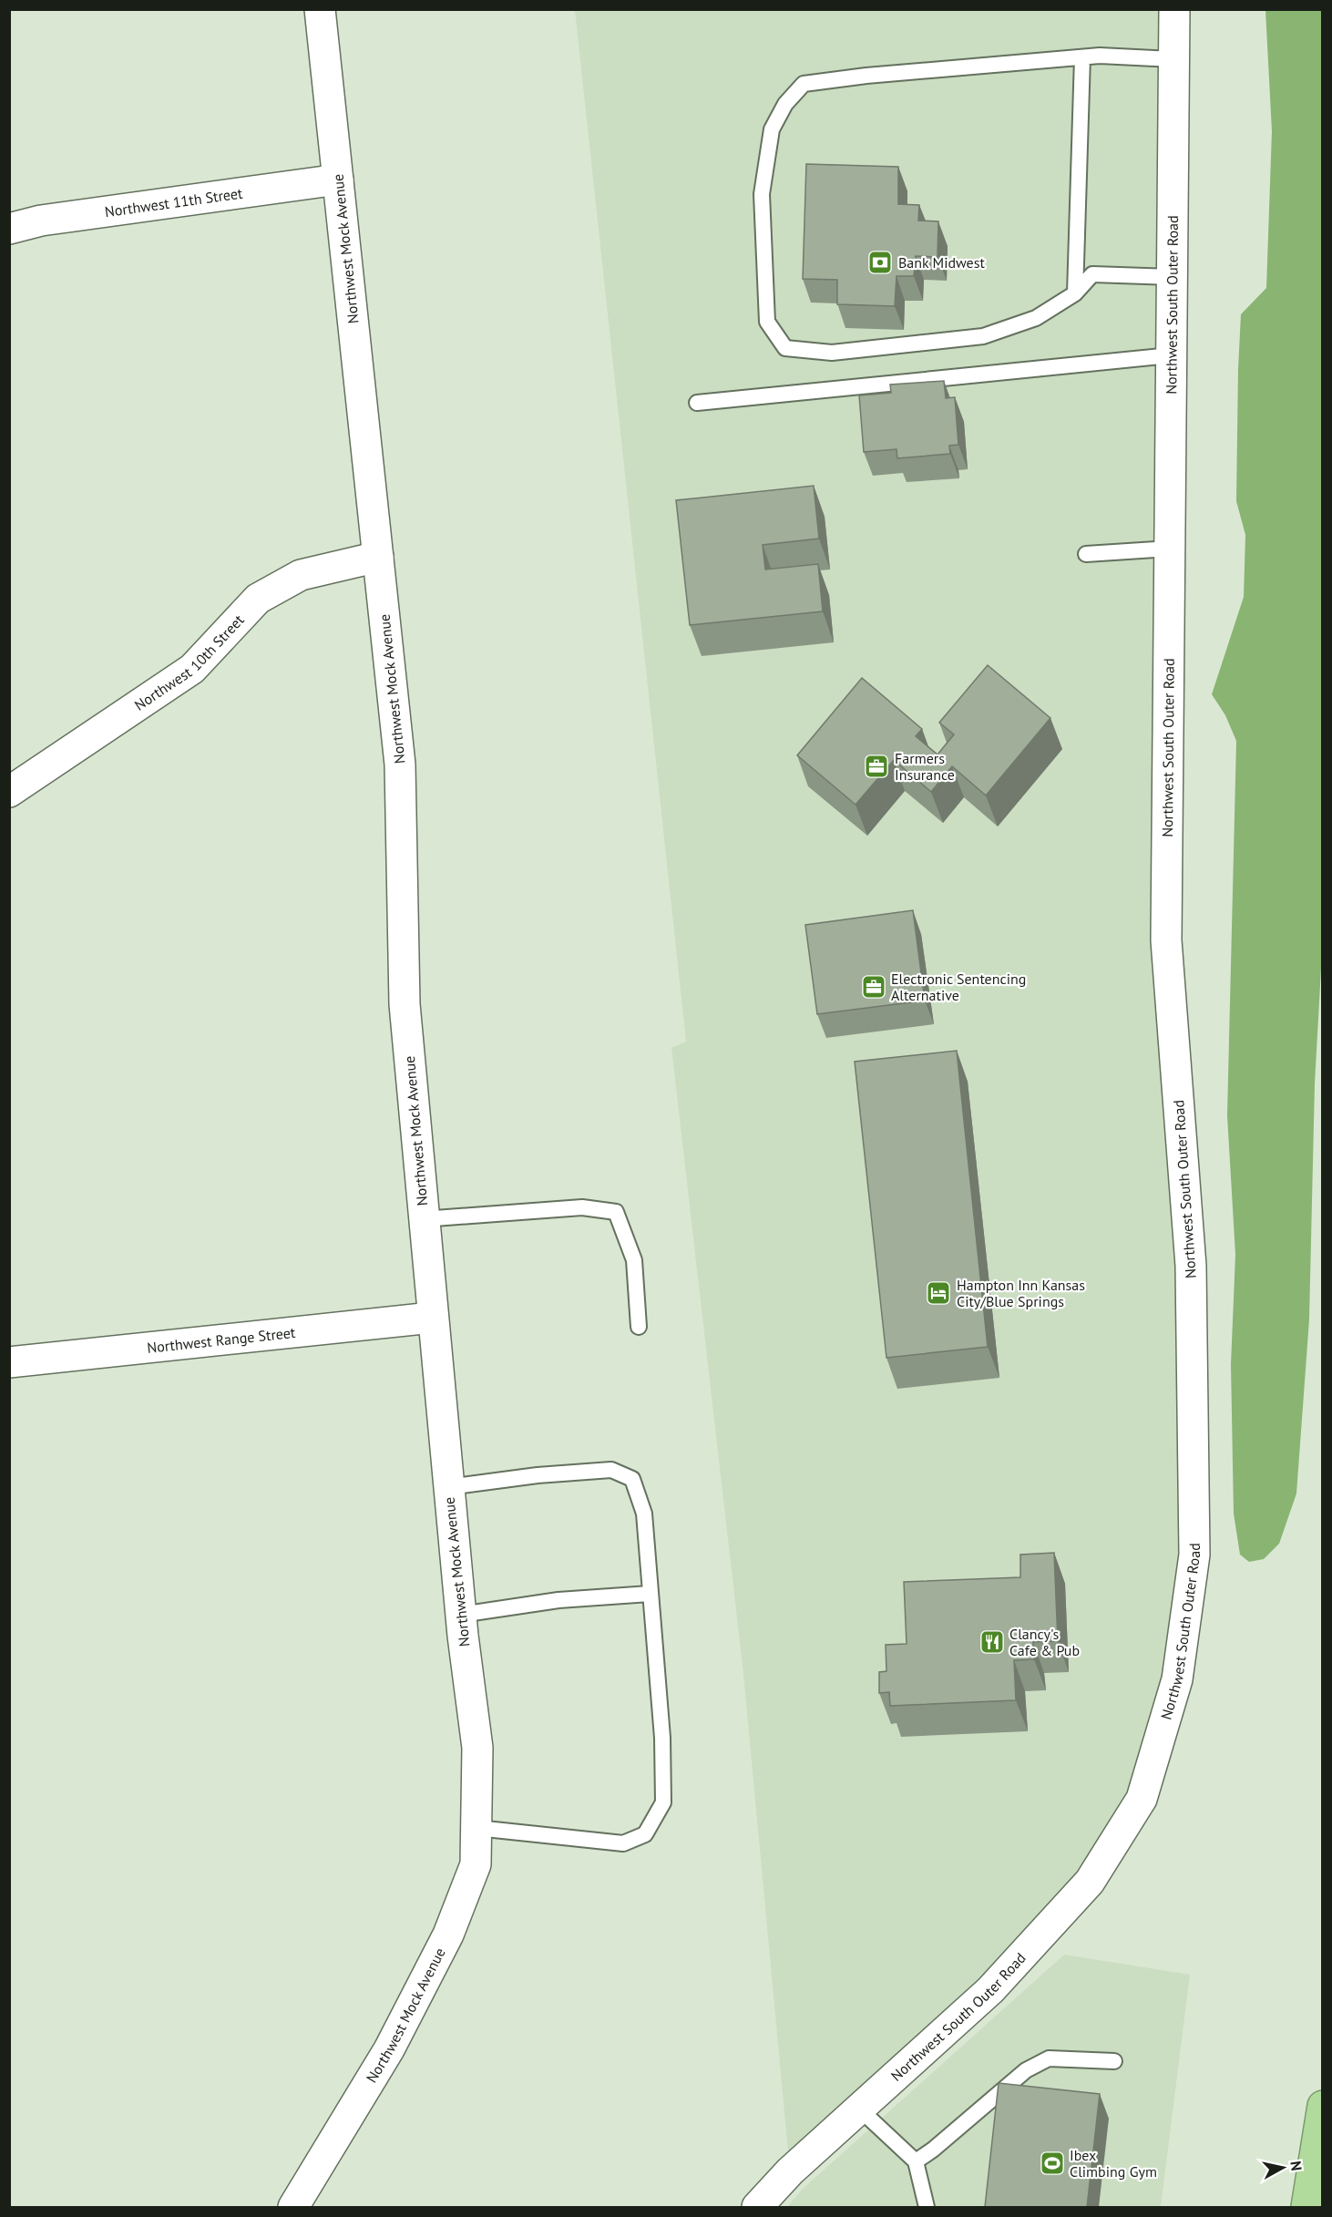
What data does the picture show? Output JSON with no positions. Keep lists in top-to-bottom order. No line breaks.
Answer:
{"streets":{"street":["Northwest 11th Street","Northwest Mock Avenue","Northwest South Outer Road","Northwest 10th Street","Northwest Range Street"]},"crossings":[["Northwest 11th Street","Northwest Mock Avenue"],["Northwest Mock Avenue","Northwest 10th Street"],["Northwest Mock Avenue","Northwest Range Street"]],"places":{"bank":["Bank Midwest"],"office":["Farmers Insurance","Electronic Sentencing Alternative"],"hotel":["Hampton Inn Kansas City/Blue Springs"],"restaurant":["Clancy's Cafe & Pub"],"sports":["Ibex Climbing Gym"]},"north":"right"}
